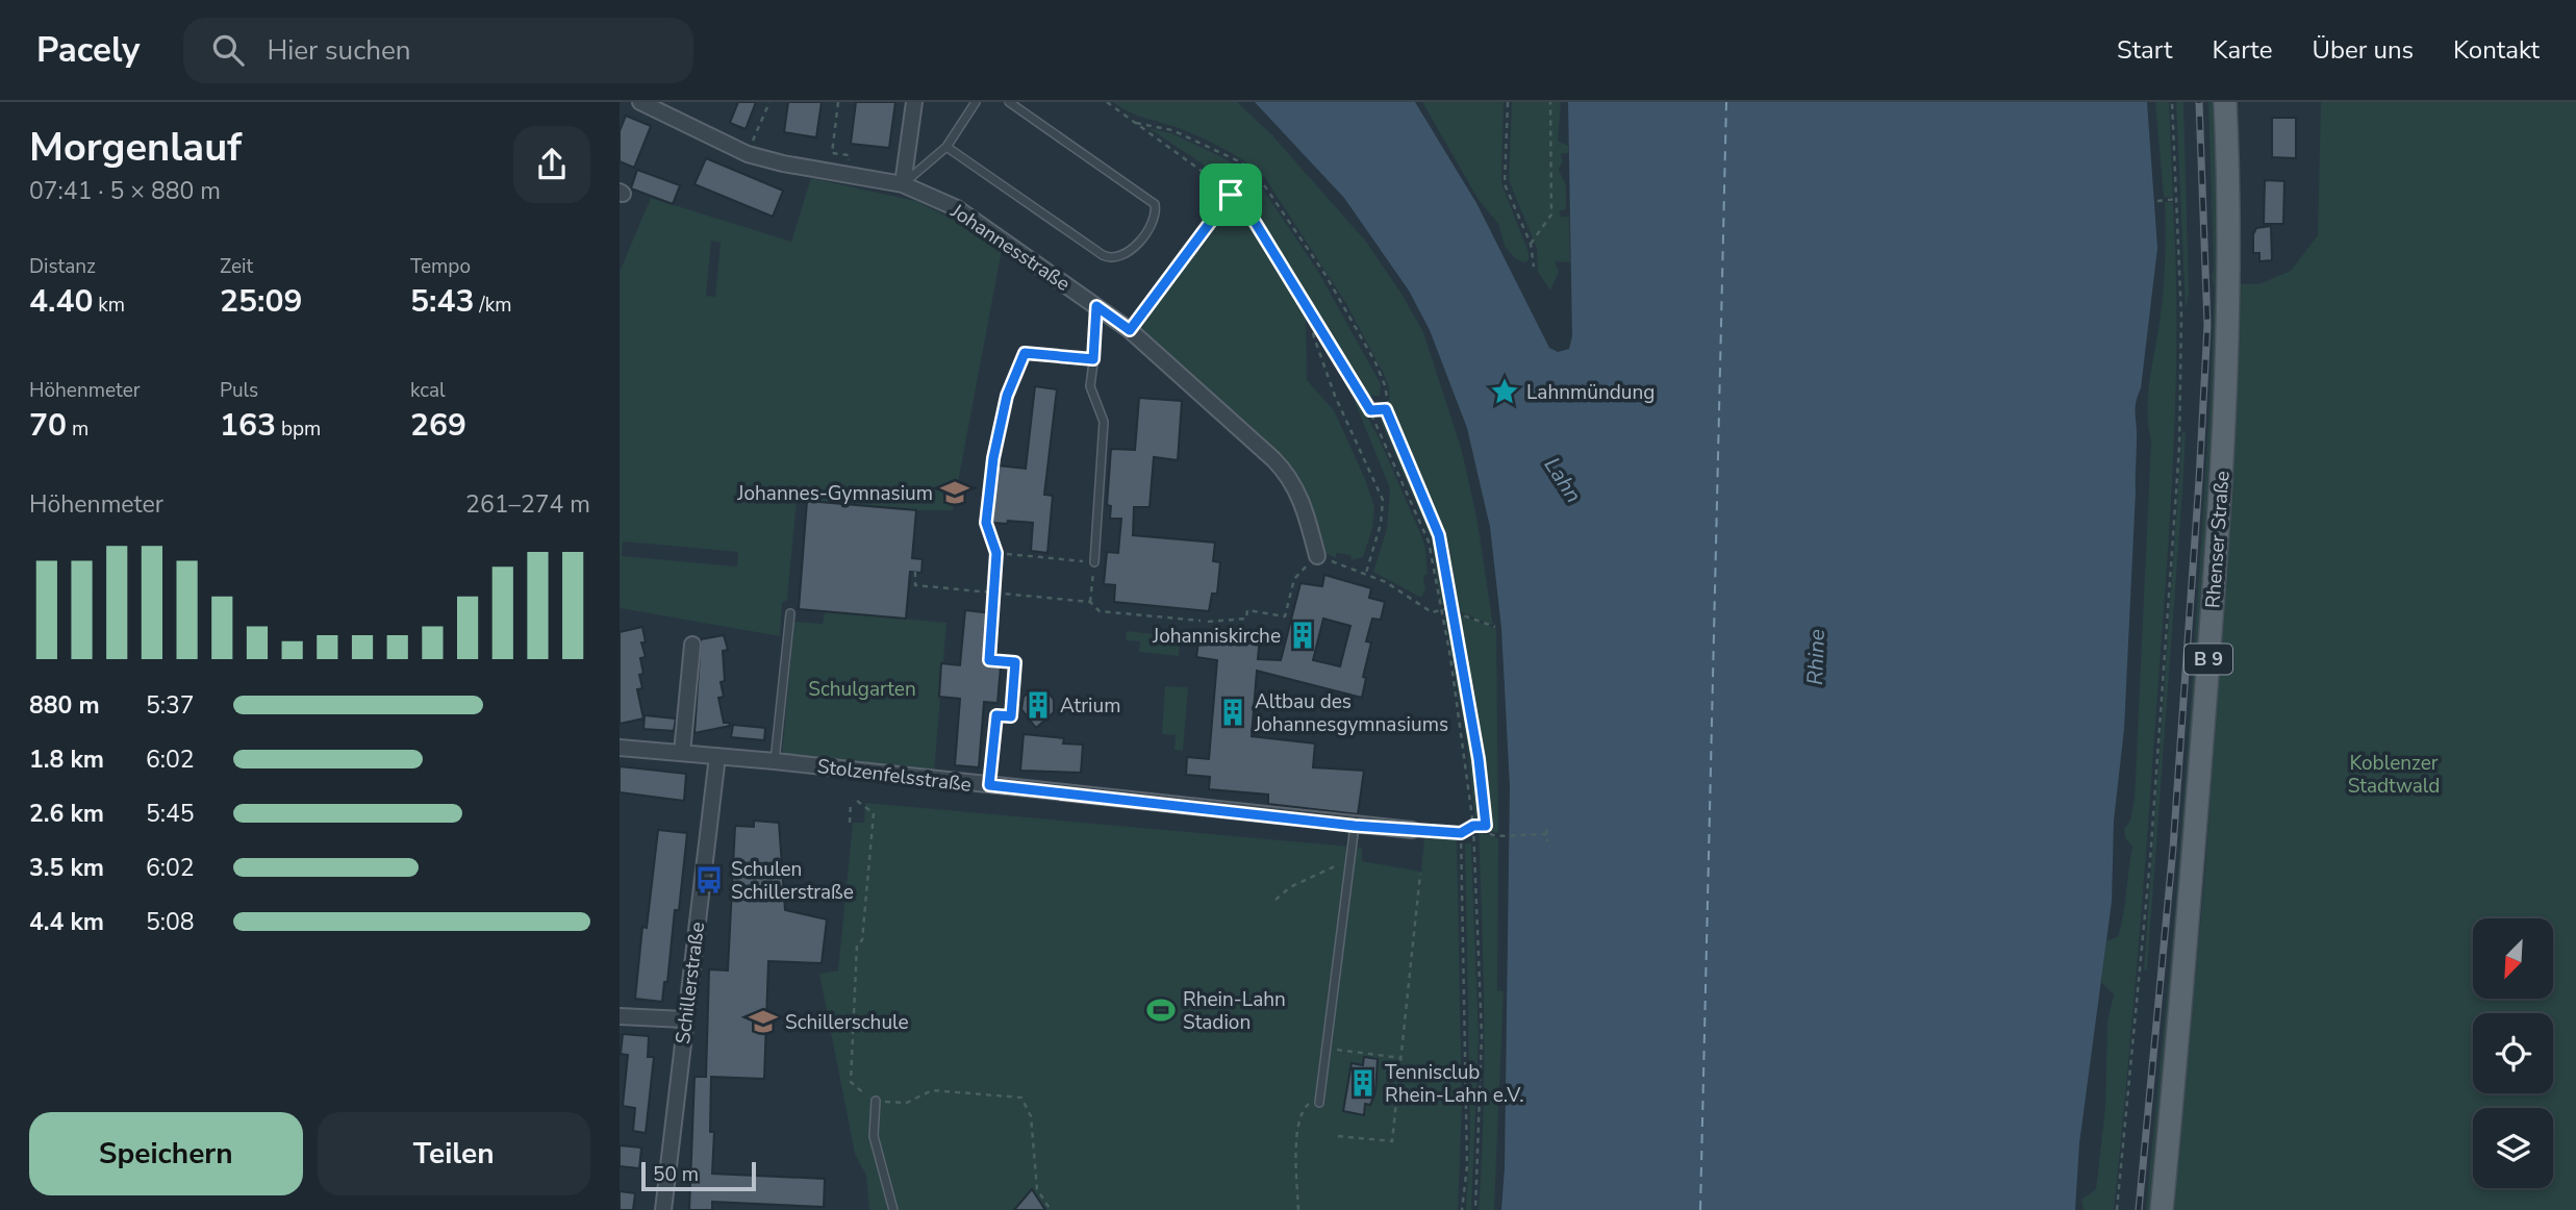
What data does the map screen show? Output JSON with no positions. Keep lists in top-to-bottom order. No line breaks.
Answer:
{"streets":{"main road":["Rhenser Straße","B 9"],"street":["Johannesstraße","Stolzenfelsstraße","Schillerstraße"]},"crossings":[["Stolzenfelsstraße","Schillerstraße"]],"water":["Lahn","Rhine"],"parks":["Schulgarten","Koblenzer Stadtwald"],"places":{"place":["Lahnmündung"],"school or university":["Johannes-Gymnasium","Schillerschule"],"building":["Johanniskirche","Atrium","Altbau des Johannesgymnasiums","Tennisclub Rhein-Lahn e.V."],"bus stop":["Schulen Schillerstraße"],"sports":["Rhein-Lahn Stadion"]},"scale_bar":"50 m","north":"bottom left","page":{"header":"Pacely","search":"Hier suchen","nav":["Start","Karte","Über uns","Kontakt"],"heading":["Morgenlauf","07:41 · 5 × 880 m"],"stats":[["Distanz","4.40 km"],["Zeit","25:09"],["Tempo","5:43 /km"],["Höhenmeter","70 m"],["Puls","163 bpm"],["kcal","269"]],"chart":["Höhenmeter","261–274 m"],"list":[{"name":"880 m","note":"5:37"},{"name":"1.8 km","note":"6:02"},{"name":"2.6 km","note":"5:45"},{"name":"3.5 km","note":"6:02"},{"name":"4.4 km","note":"5:08"}],"buttons":["Speichern","Teilen"],"scale":"50 m"}}
